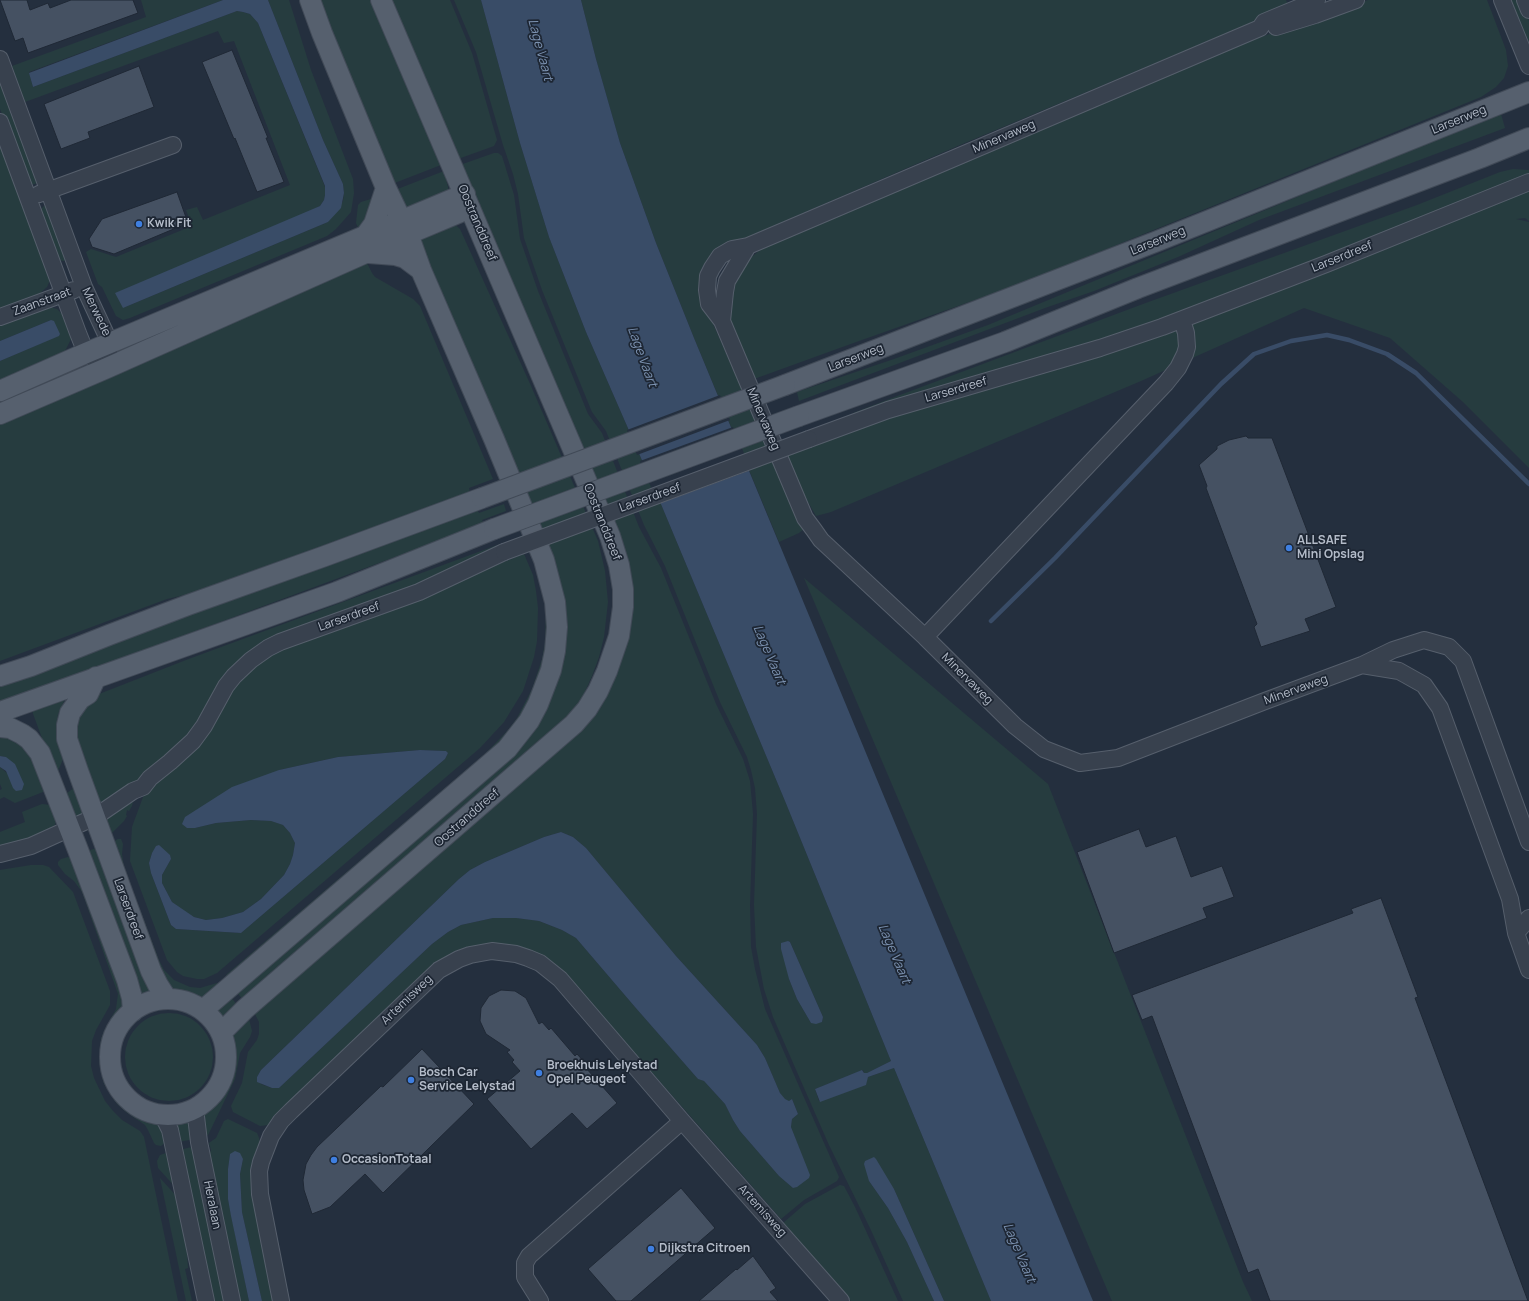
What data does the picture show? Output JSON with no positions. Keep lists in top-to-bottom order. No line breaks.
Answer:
{"streets":{"main road":["Larserweg","Oostranddreef","Larserdreef"],"street":["Minervaweg","Zaanstraat","Merwede","Artemisweg","Heralaan"]},"crossings":[["Oostranddreef","Larserdreef"],["Oostranddreef","Heralaan"],["Larserdreef","Heralaan"],["Zaanstraat","Merwede"]],"water":["Lage Vaart"],"places":["Kwik Fit","ALLSAFE Mini Opslag","Broekhuis Lelystad Opel Peugeot","Bosch Car Service Lelystad","OccasionTotaal","Dijkstra Citroen"]}
